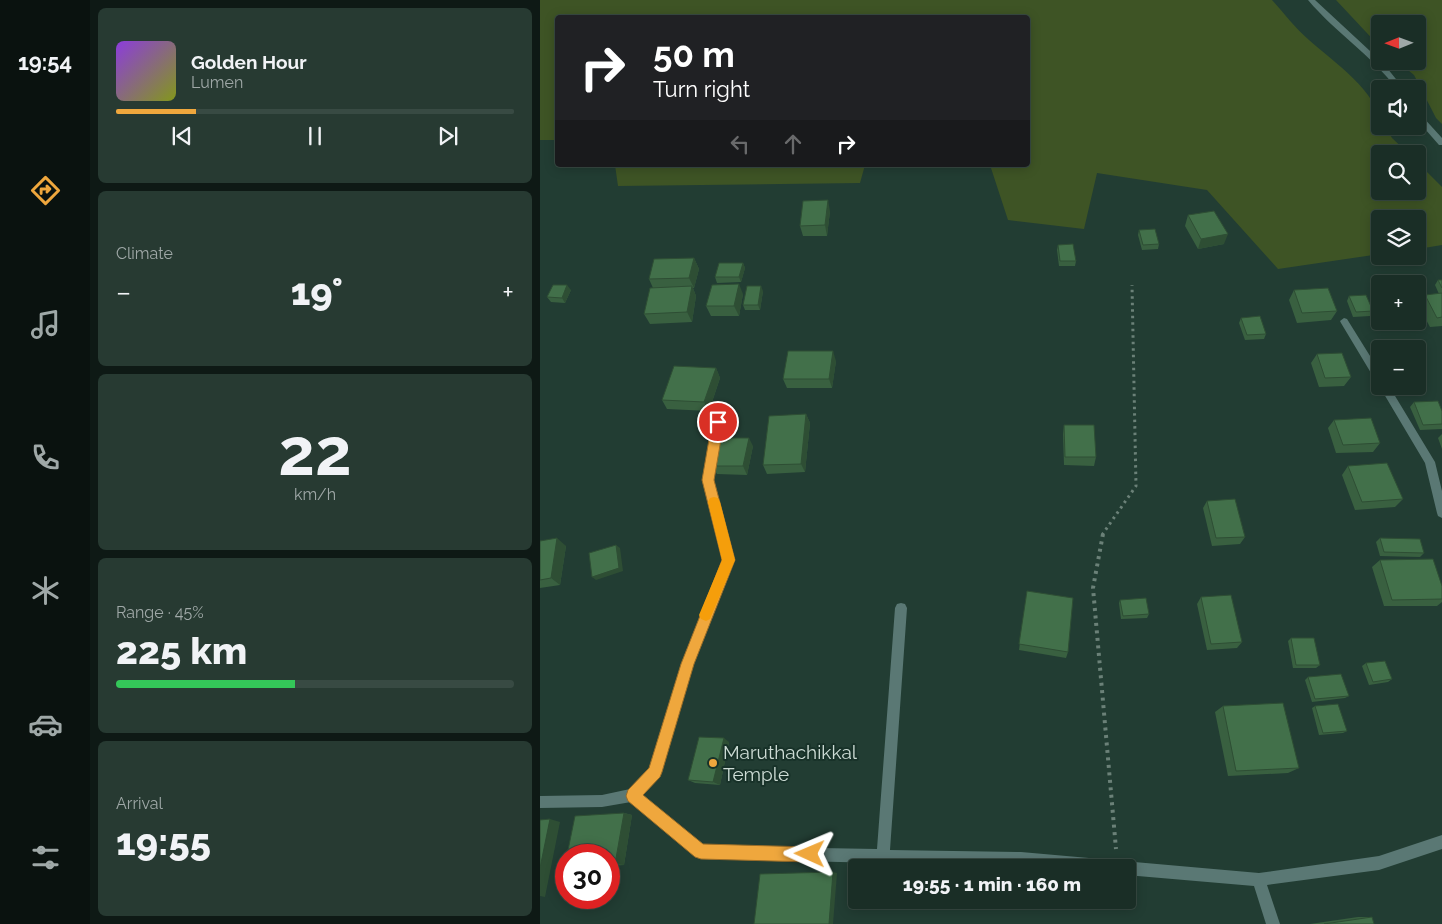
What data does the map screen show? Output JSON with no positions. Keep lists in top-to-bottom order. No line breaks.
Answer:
{"places":["Maruthachikkal Temple"],"north":"left","page":{"tabs":"19:54","map_buttons":["+","−"],"turn":["50 m","Turn right"],"song":["Golden Hour","Lumen"],"tile":["Climate",["22","km/h"],["Range · 45%","225 km"],["Arrival","19:55"]],"heat":["−","19°","+"],"limit":"30","trip":"19:55 · 1 min · 160 m"}}
